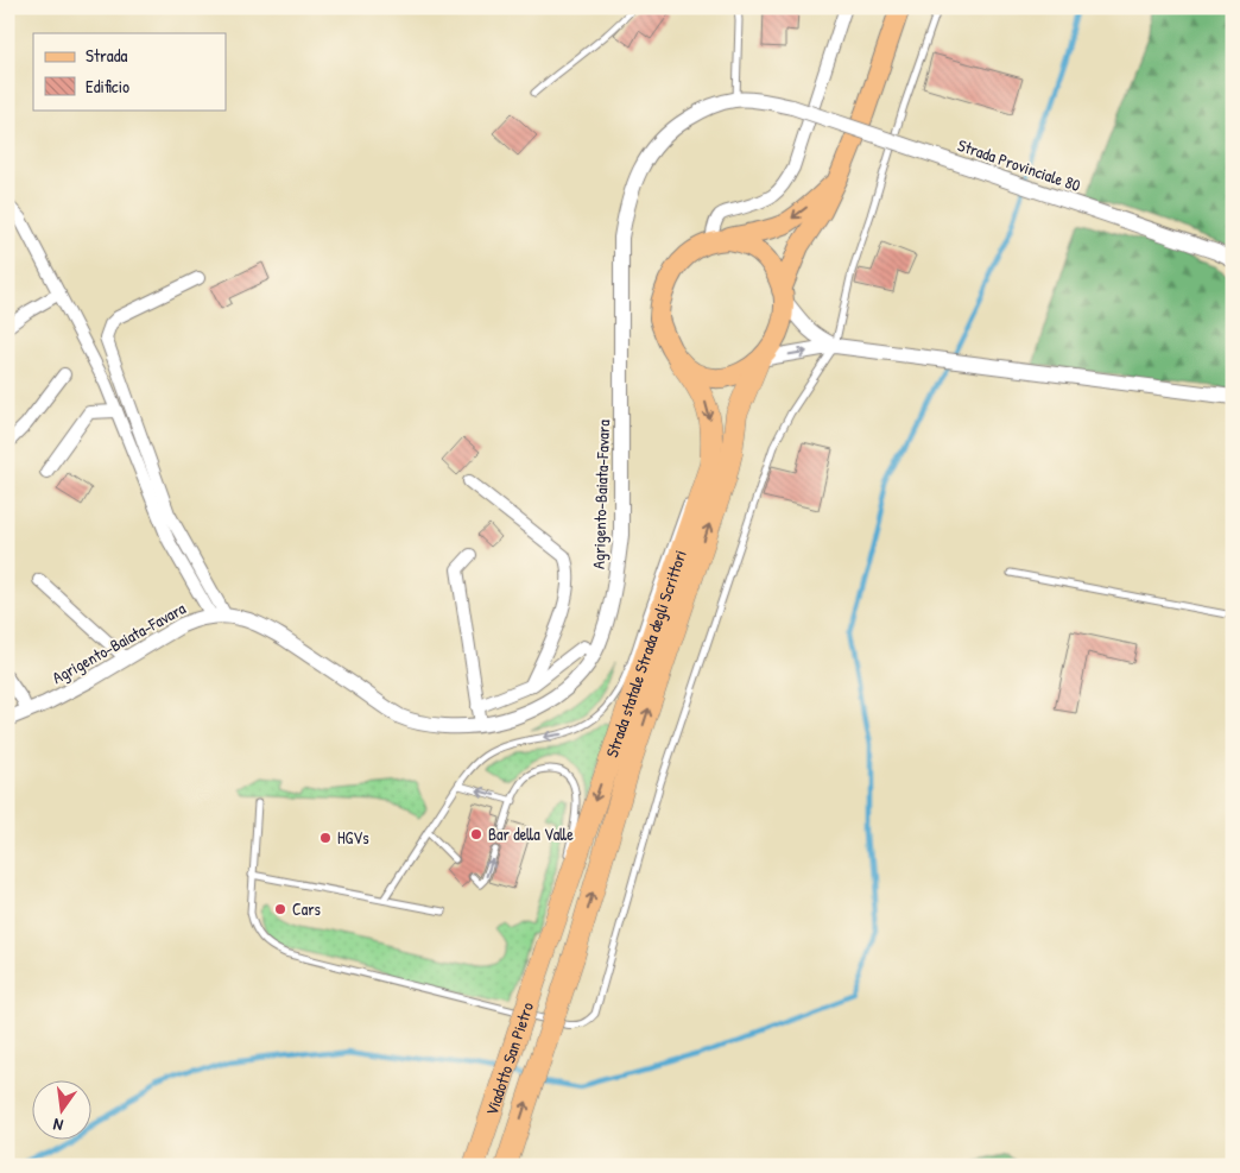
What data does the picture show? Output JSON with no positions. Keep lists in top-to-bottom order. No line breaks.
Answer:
{"streets":{"highway":["Strada statale Strada degli Scrittori","Viadotto San Pietro"],"street":["Strada Provinciale 80","Agrigento-Baiata-Favara"]},"crossings":[["Strada Provinciale 80","Agrigento-Baiata-Favara"],["Strada statale Strada degli Scrittori","Viadotto San Pietro"]],"places":["Bar della Valle","HGVs","Cars"],"legend":["Strada","Edificio"],"north":"bottom"}
